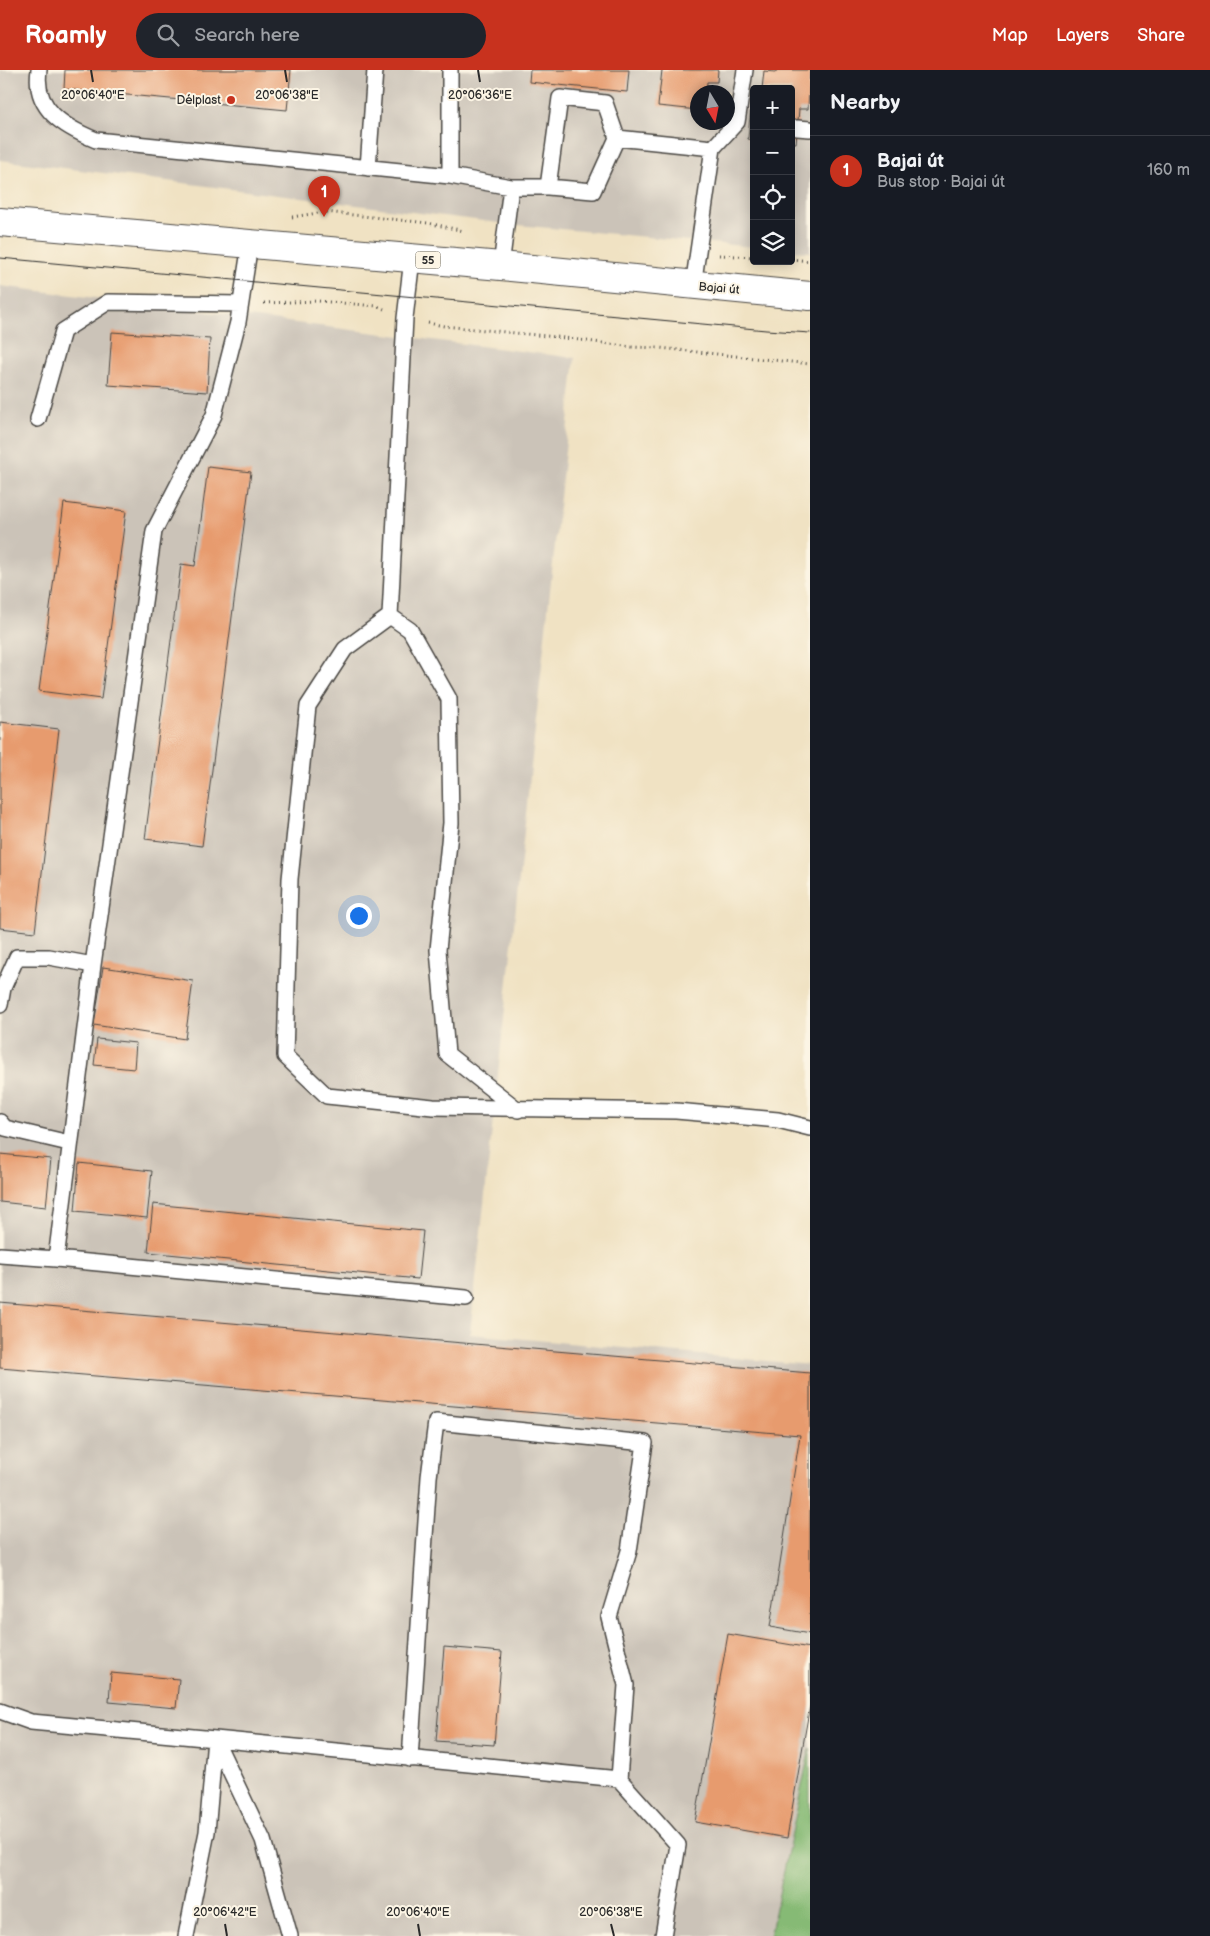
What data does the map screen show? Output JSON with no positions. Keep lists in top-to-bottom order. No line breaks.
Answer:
{"streets":{"main road":["55","Bajai út"]},"places":["Délplast"],"north":"bottom","page":{"header":"Roamly","search":"Search here","nav":["Map","Layers","Share"],"heading":"Nearby","map_buttons":["+","−"],"list":[{"mark":"1","name":"Bajai út","note":"Bus stop · Bajai út","value":"160 m"}],"pins":"1"},"coordinates":["20°06'40\"E","20°06'38\"E","20°06'36\"E","20°06'42\"E"]}
